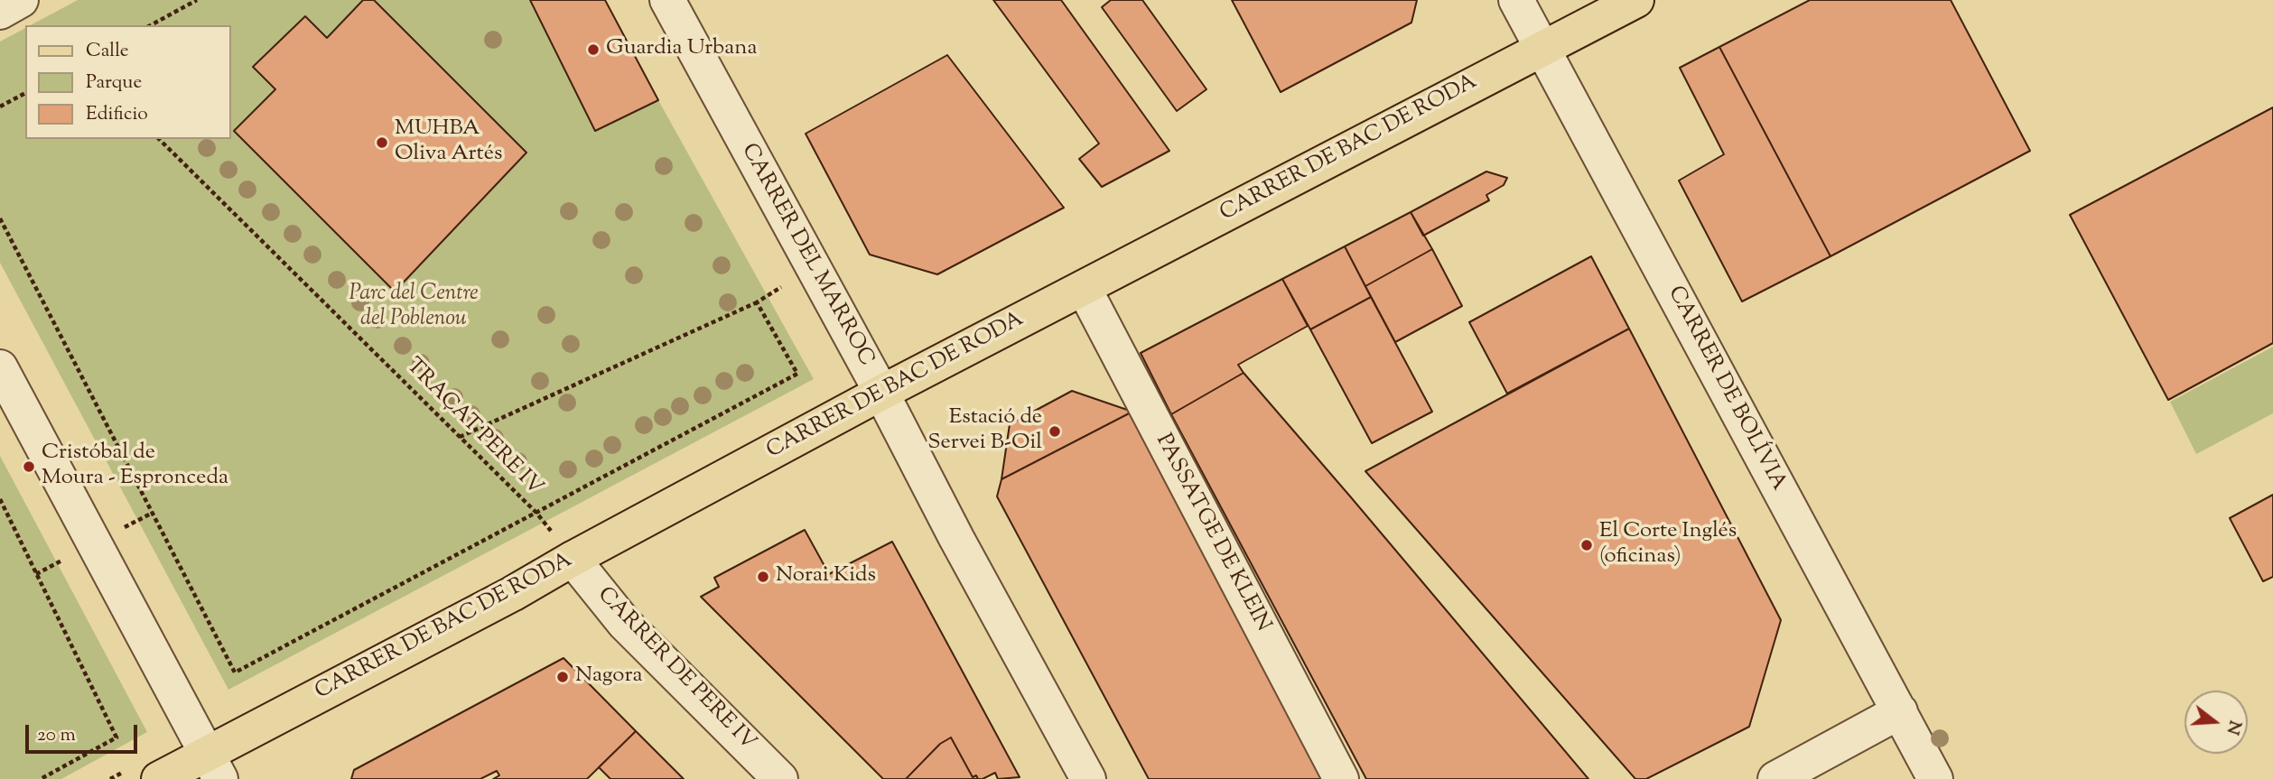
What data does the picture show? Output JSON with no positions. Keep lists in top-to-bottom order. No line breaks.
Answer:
{"streets":{"main road":["CARRER DE BAC DE RODA"],"street":["CARRER DEL MARROC","CARRER DE BOLÍVIA","PASSATGE DE KLEIN","CARRER DE PERE IV"],"path":["TRAÇAT PERE IV"]},"crossings":[["CARRER DE BAC DE RODA","CARRER DEL MARROC"],["CARRER DE BAC DE RODA","CARRER DE BOLÍVIA"],["CARRER DE BAC DE RODA","TRAÇAT PERE IV"],["CARRER DE BAC DE RODA","PASSATGE DE KLEIN"],["CARRER DE BAC DE RODA","CARRER DE PERE IV"],["TRAÇAT PERE IV","CARRER DE PERE IV"]],"parks":["Parc del Centre del Poblenou"],"places":["Guardia Urbana","MUHBA Oliva Artés","Estació de Servei B-Oil","Cristóbal de Moura - Espronceda","El Corte Inglés (oficinas)","Norai Kids","Nagora"],"legend":["Calle","Parque","Edificio"],"scale_bar":"20 m","north":"right"}
